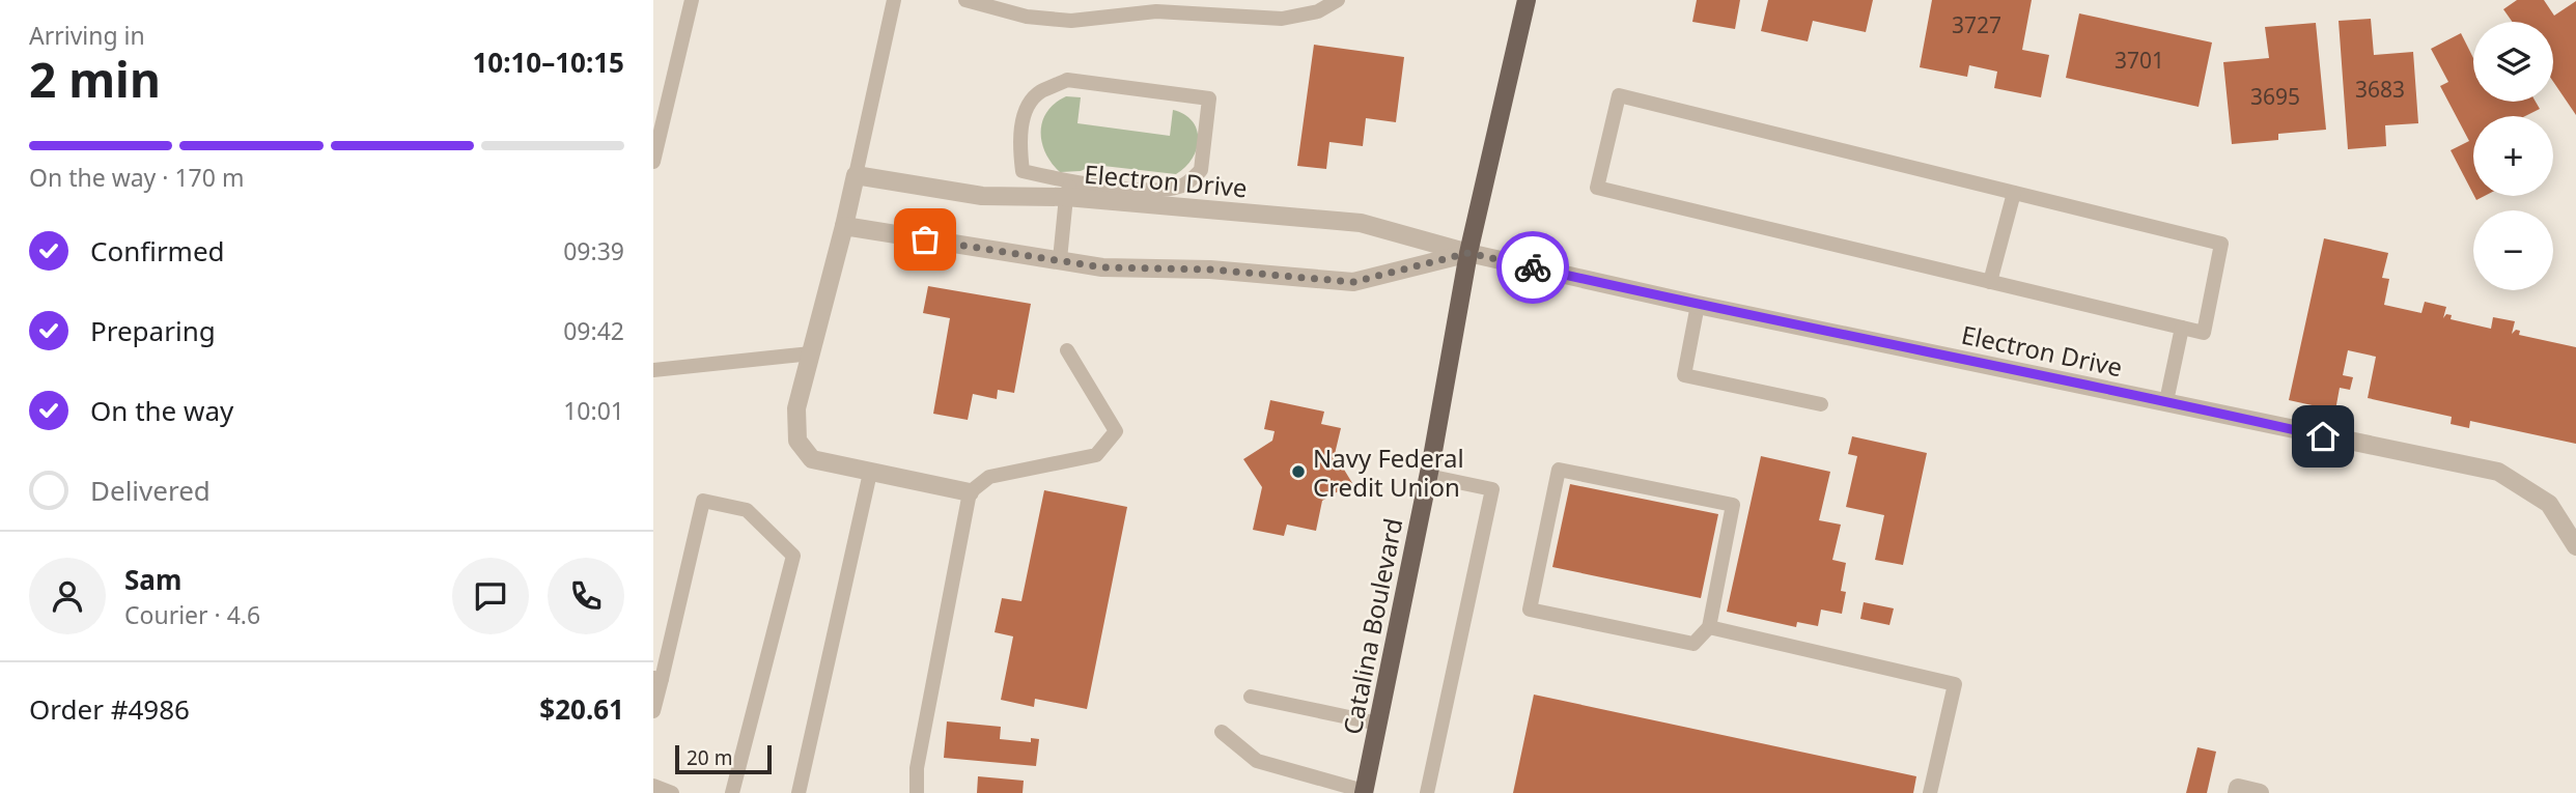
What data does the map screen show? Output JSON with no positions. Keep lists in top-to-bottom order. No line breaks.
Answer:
{"streets":{"main road":["Catalina Boulevard"],"street":["Electron Drive"]},"crossings":[["Electron Drive","Catalina Boulevard"]],"places":["Navy Federal Credit Union"],"house_numbers":["3727","3701","3683","3695"],"scale_bar":"20 m","page":{"heading":["2 min","Arriving in","10:10–10:15"],"panel":["Sam","Courier · 4.6","Order #4986","$20.61"],"map_buttons":["+","−"],"bar":"On the way · 170 m","list":[["Confirmed","09:39"],["Preparing","09:42"],["On the way","10:01"],"Delivered"],"scale":"20 m"}}
